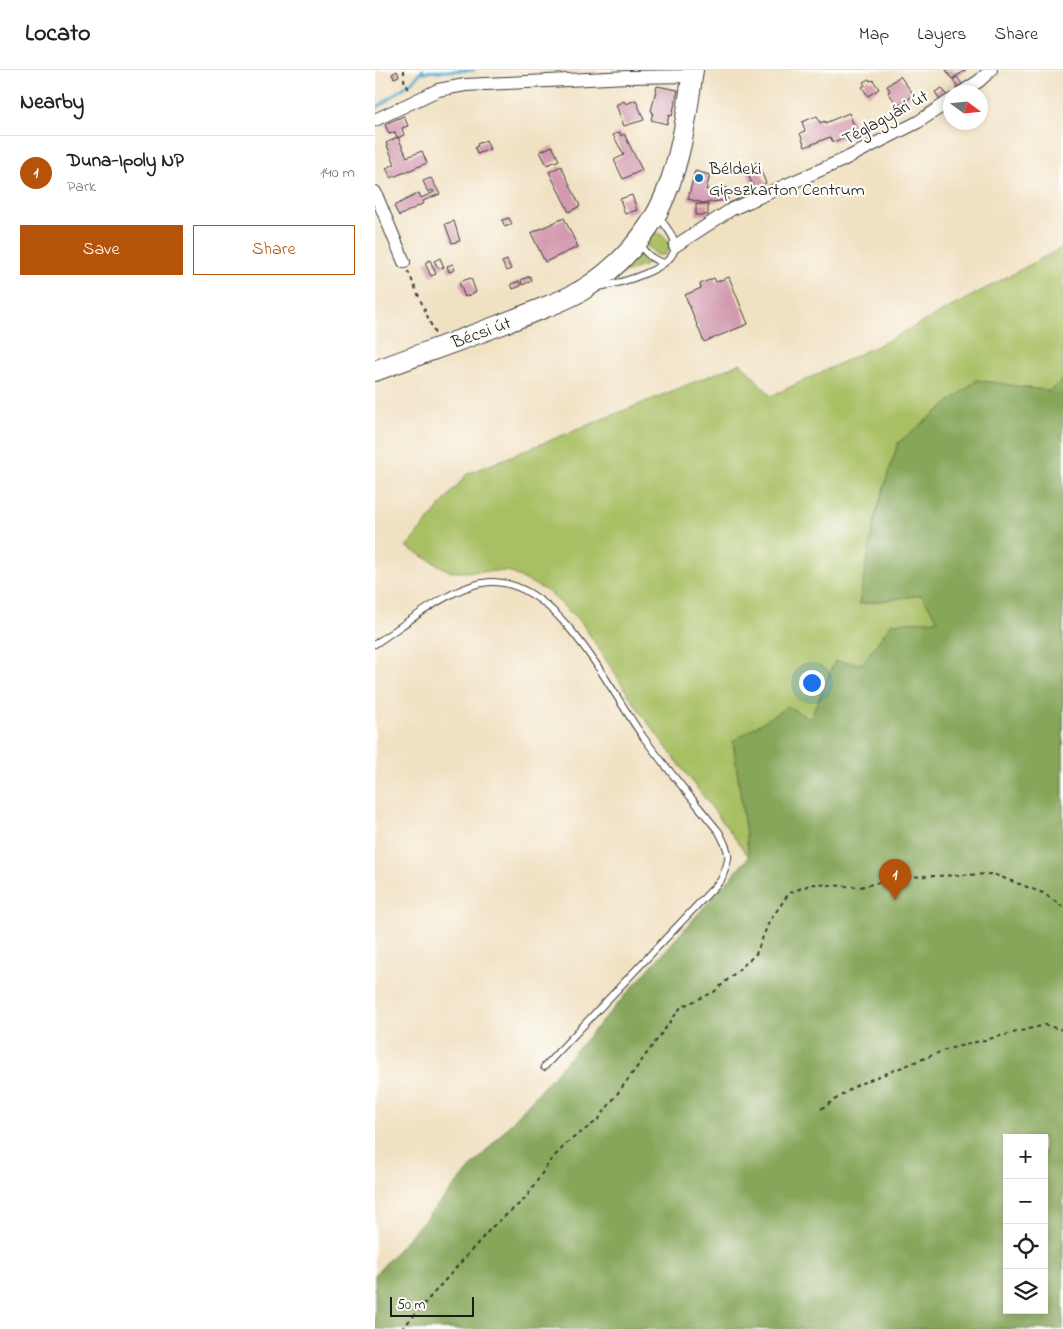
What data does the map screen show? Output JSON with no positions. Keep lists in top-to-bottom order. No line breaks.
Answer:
{"streets":{"main road":["Bécsi út"],"street":["Téglagyári út"]},"crossings":[["Téglagyári út","Bécsi út"]],"places":["Béldeki Gipszkarton Centrum"],"scale_bar":"50 m","north":"right","page":{"header":"Locato","nav":["Map","Layers","Share"],"heading":"Nearby","list":[{"mark":"1","name":"Duna-Ipoly NP","note":"Park","value":"140 m"}],"buttons":["Save","Share"],"pins":"1","map_buttons":["+","−"],"scale":"50 m"}}
